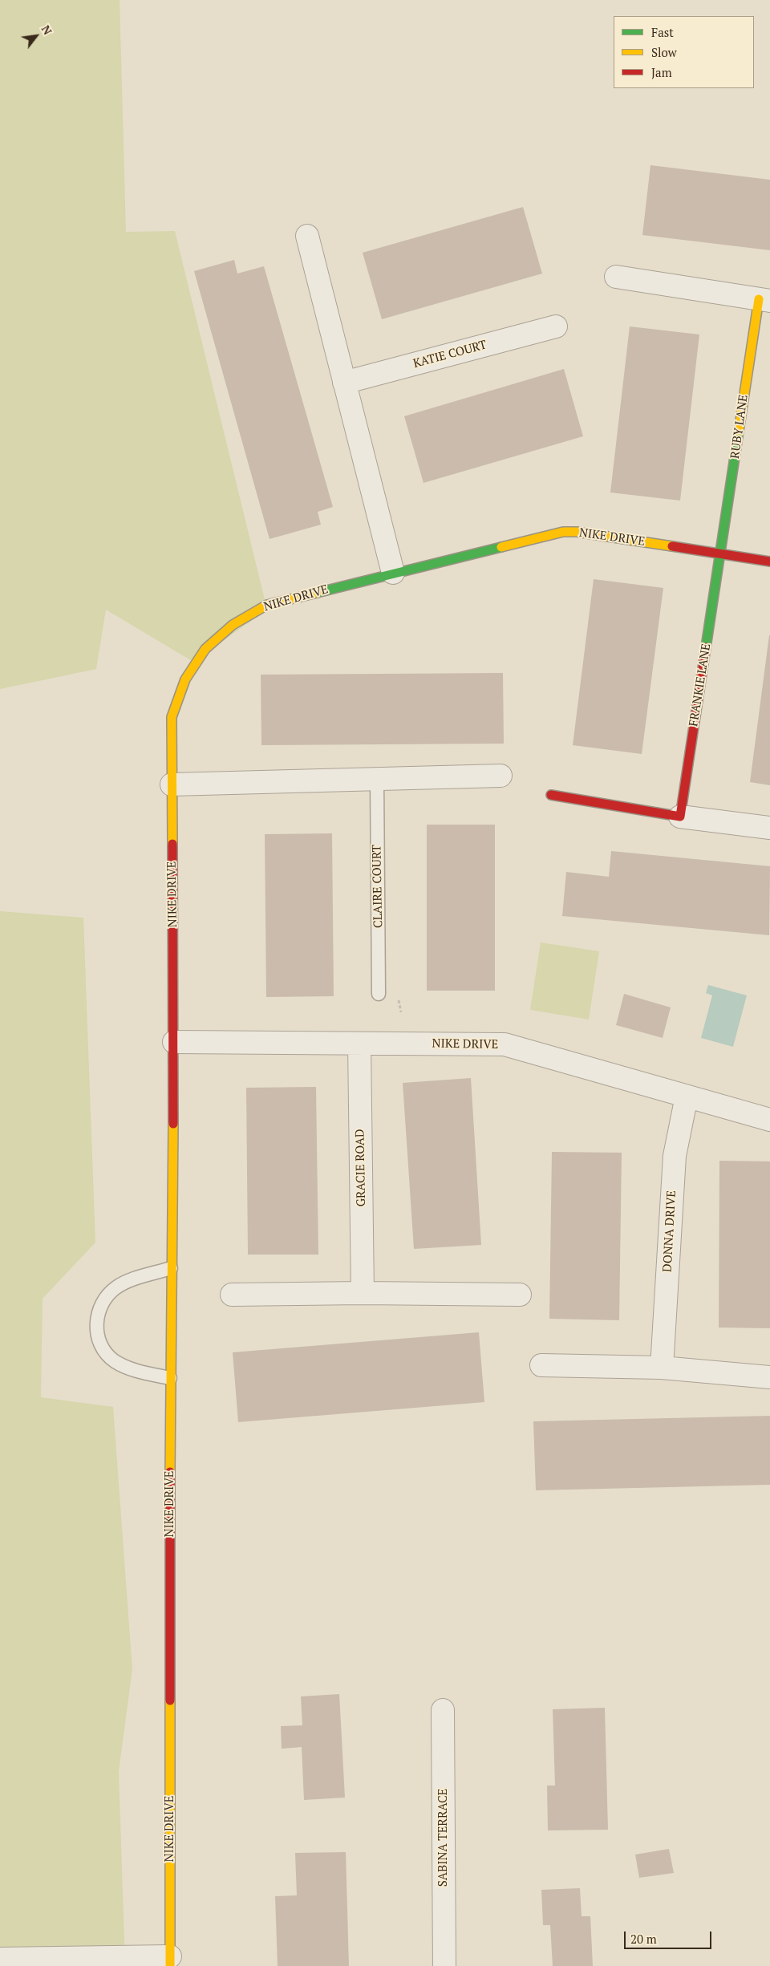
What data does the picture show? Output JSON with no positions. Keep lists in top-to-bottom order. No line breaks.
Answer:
{"streets":{"street":["KATIE COURT","RUBY LANE","NIKE DRIVE","FRANKIE LANE","GRACIE ROAD","DONNA DRIVE","SABINA TERRACE"],"lane":["CLAIRE COURT"]},"crossings":[["RUBY LANE","NIKE DRIVE"],["RUBY LANE","FRANKIE LANE"],["NIKE DRIVE","FRANKIE LANE"],["NIKE DRIVE","GRACIE ROAD"],["NIKE DRIVE","DONNA DRIVE"]],"legend":["Fast","Slow","Jam"],"scale_bar":"20 m","north":"top right"}
